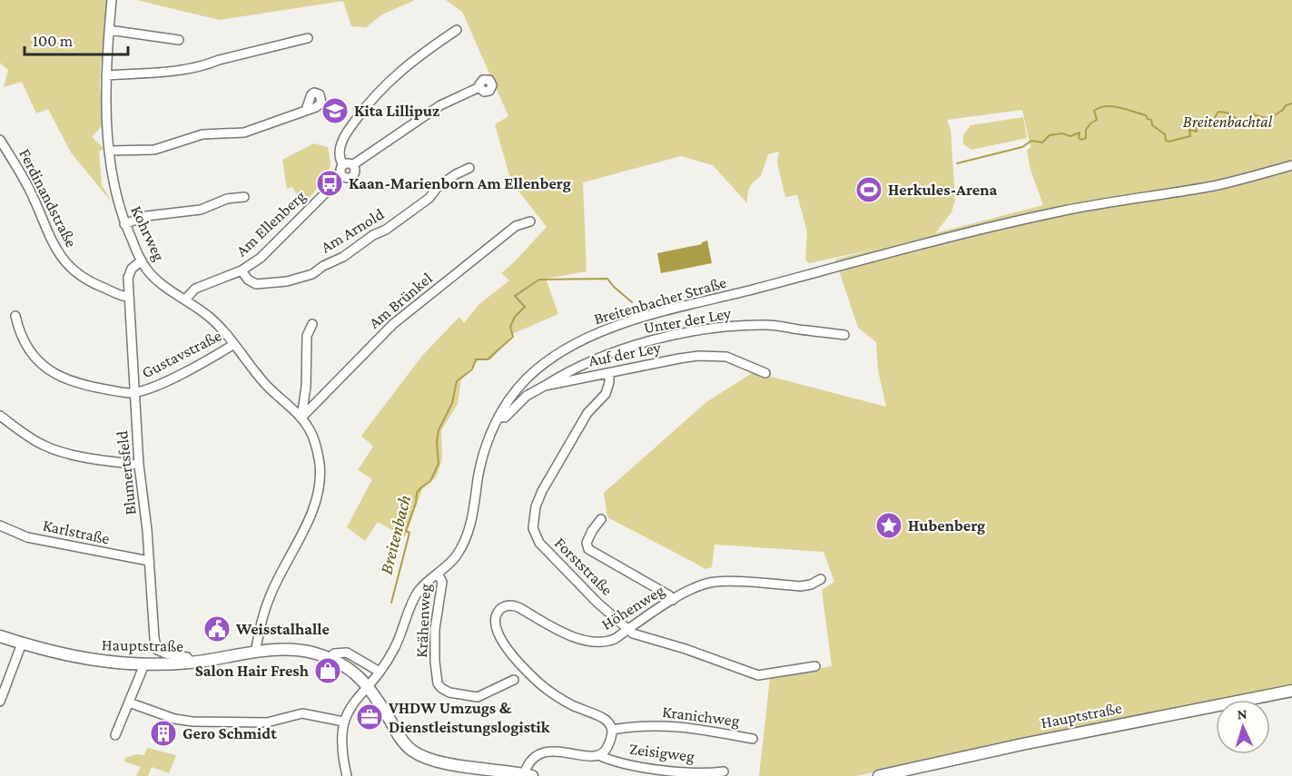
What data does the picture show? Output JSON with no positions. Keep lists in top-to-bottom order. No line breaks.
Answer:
{"streets":{"main road":["Hauptstraße"],"street":["Ferdinandstraße","Am Ellenberg","Am Arnold","Kohrweg","Am Brünkel","Breitenbacher Straße","Unter der Ley","Gustavstraße","Auf der Ley","Blumertsfeld","Karlstraße","Forststraße","Höhenweg","Krähenweg","Kranichweg","Zeisigweg"]},"crossings":[["Ferdinandstraße","Blumertsfeld"],["Am Ellenberg","Am Arnold"],["Am Ellenberg","Kohrweg"],["Kohrweg","Am Brünkel"],["Kohrweg","Gustavstraße"],["Kohrweg","Blumertsfeld"],["Kohrweg","Hauptstraße"],["Breitenbacher Straße","Auf der Ley"],["Breitenbacher Straße","Krähenweg"],["Breitenbacher Straße","Hauptstraße"],["Unter der Ley","Auf der Ley"],["Gustavstraße","Blumertsfeld"],["Auf der Ley","Forststraße"],["Blumertsfeld","Karlstraße"],["Blumertsfeld","Hauptstraße"],["Forststraße","Höhenweg"],["Höhenweg","Kranichweg"]],"water":["Breitenbach"],"parks":["Breitenbachtal"],"places":{"school or university":["Kita Lillipuz"],"bus stop":["Kaan-Marienborn Am Ellenberg"],"sports":["Herkules-Arena"],"place":["Hubenberg"],"public building":["Weisstalhalle"],"shop":["Salon Hair Fresh"],"office":["VHDW Umzugs & Dienstleistungslogistik"],"building":["Gero Schmidt"]},"scale_bar":"100 m","north":"top"}
